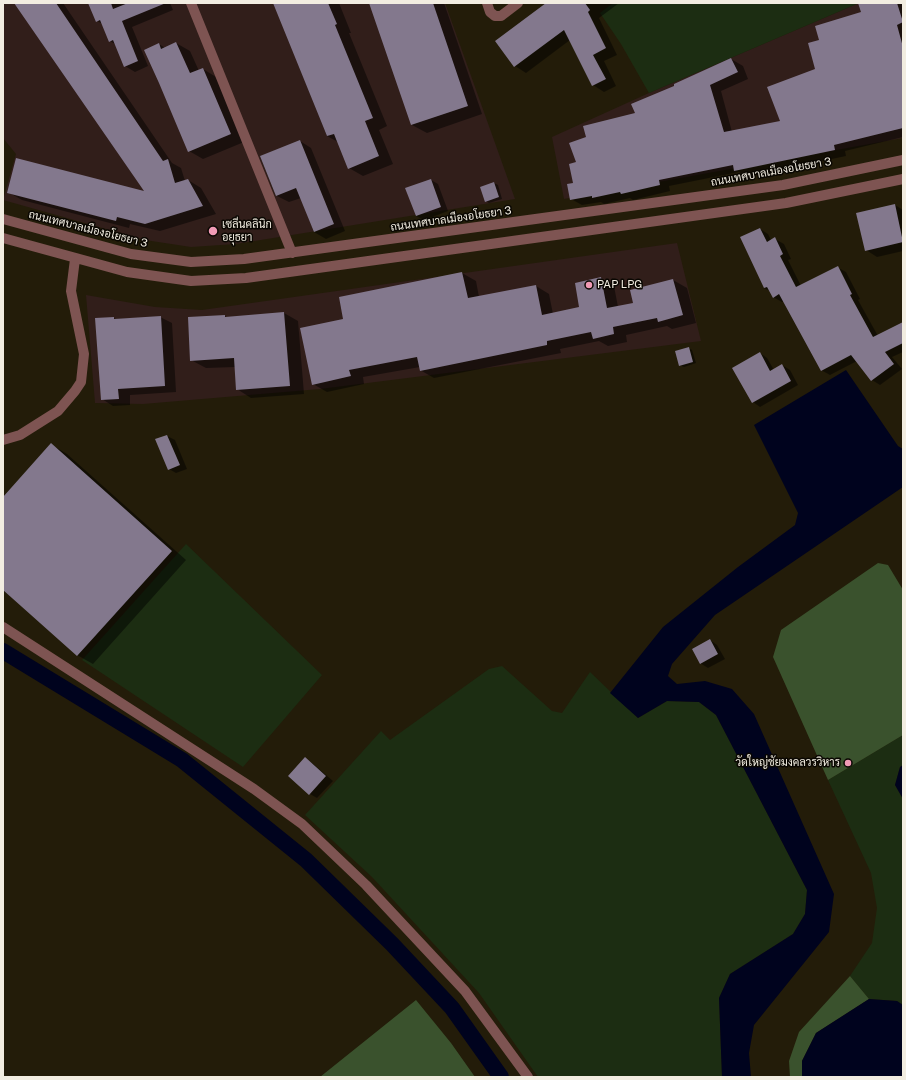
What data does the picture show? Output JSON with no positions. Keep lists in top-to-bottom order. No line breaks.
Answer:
{"streets":{"street":["ถนนเทศบาลเมืองอโยธยา 3"]},"places":["เซลีนคลินิก อยุธยา","PAP LPG","วัดใหญ่ชัยมงคลวรวิหาร"]}
